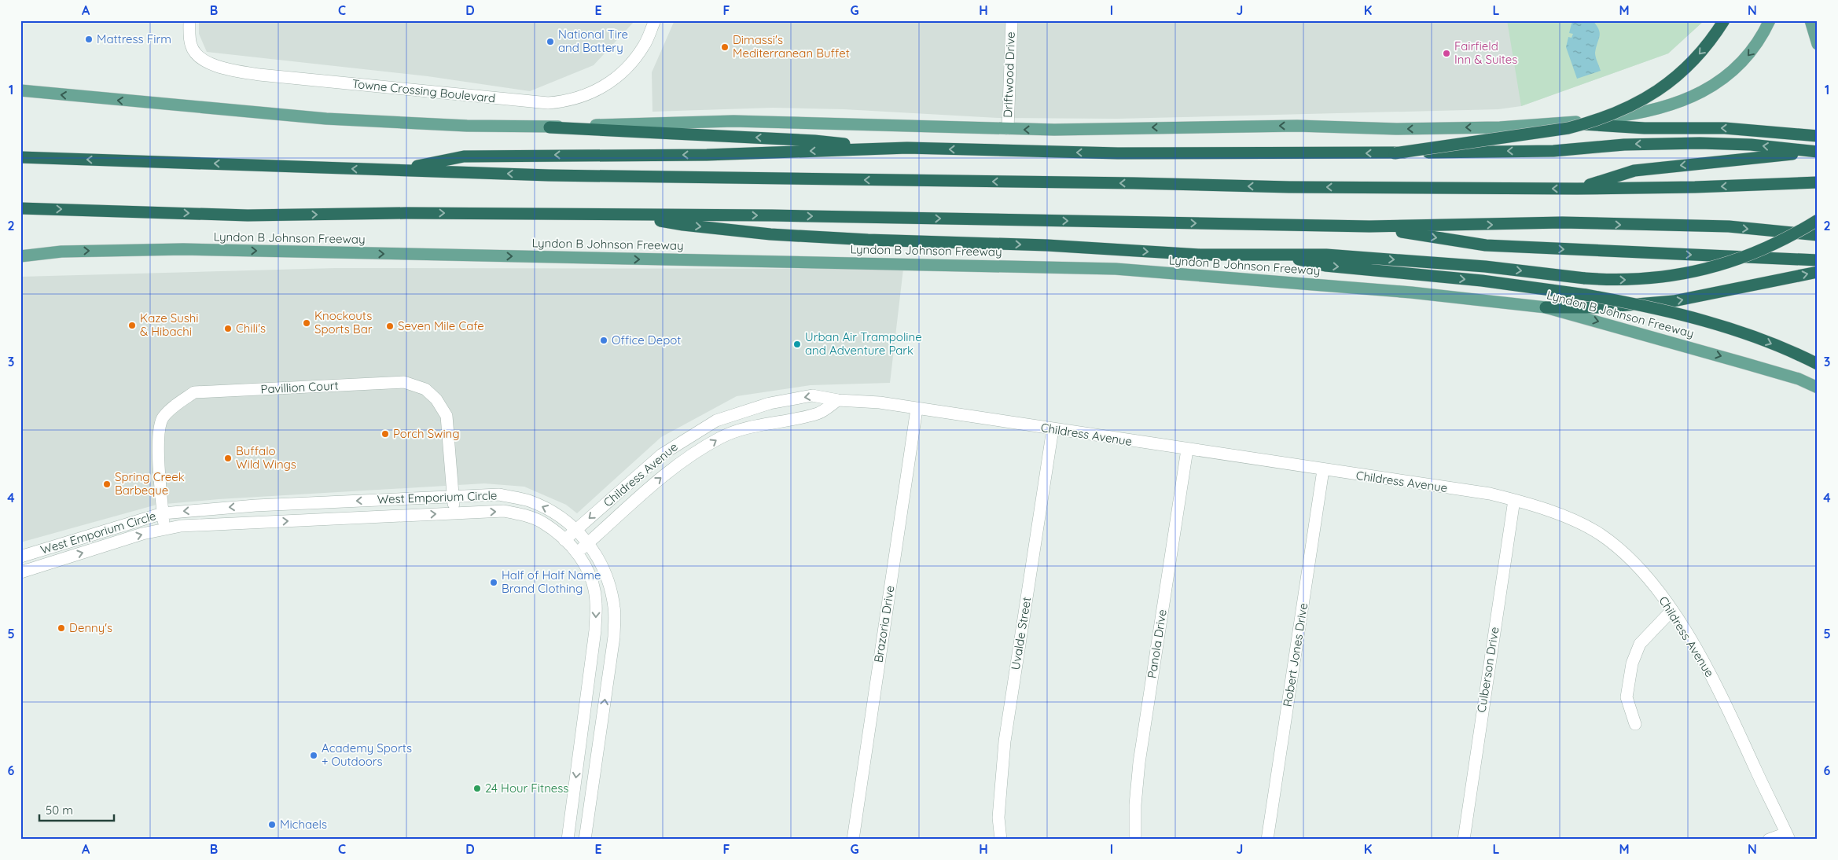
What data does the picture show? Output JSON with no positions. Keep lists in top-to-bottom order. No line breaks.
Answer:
{"streets":{"highway":["Lyndon B Johnson Freeway"],"street":["Driftwood Drive","Towne Crossing Boulevard","Pavillion Court","Childress Avenue","West Emporium Circle","Brazoria Drive","Uvalde Street","Panola Drive","Robert Jones Drive","Culberson Drive"]},"crossings":[["Pavillion Court","West Emporium Circle"],["Childress Avenue","West Emporium Circle"],["Childress Avenue","Brazoria Drive"],["Childress Avenue","Uvalde Street"],["Childress Avenue","Panola Drive"],["Childress Avenue","Robert Jones Drive"],["Childress Avenue","Culberson Drive"]],"places":["Mattress Firm","National Tire and Battery","Dimassi's Mediterranean Buffet","Fairfield Inn & Suites","Knockouts Sports Bar","Kaze Sushi & Hibachi","Seven Mile Cafe","Chili's","Office Depot","Urban Air Trampoline and Adventure Park","Porch Swing","Buffalo Wild Wings","Spring Creek Barbeque","Half of Half Name Brand Clothing","Denny's","Academy Sports + Outdoors","24 Hour Fitness","Michaels"],"scale_bar":"50 m","grid":{"columns":["A","B","C","D","E","F","G","H","I","J","K","L","M","N"],"rows":["1","2","3","4","5","6"]}}
